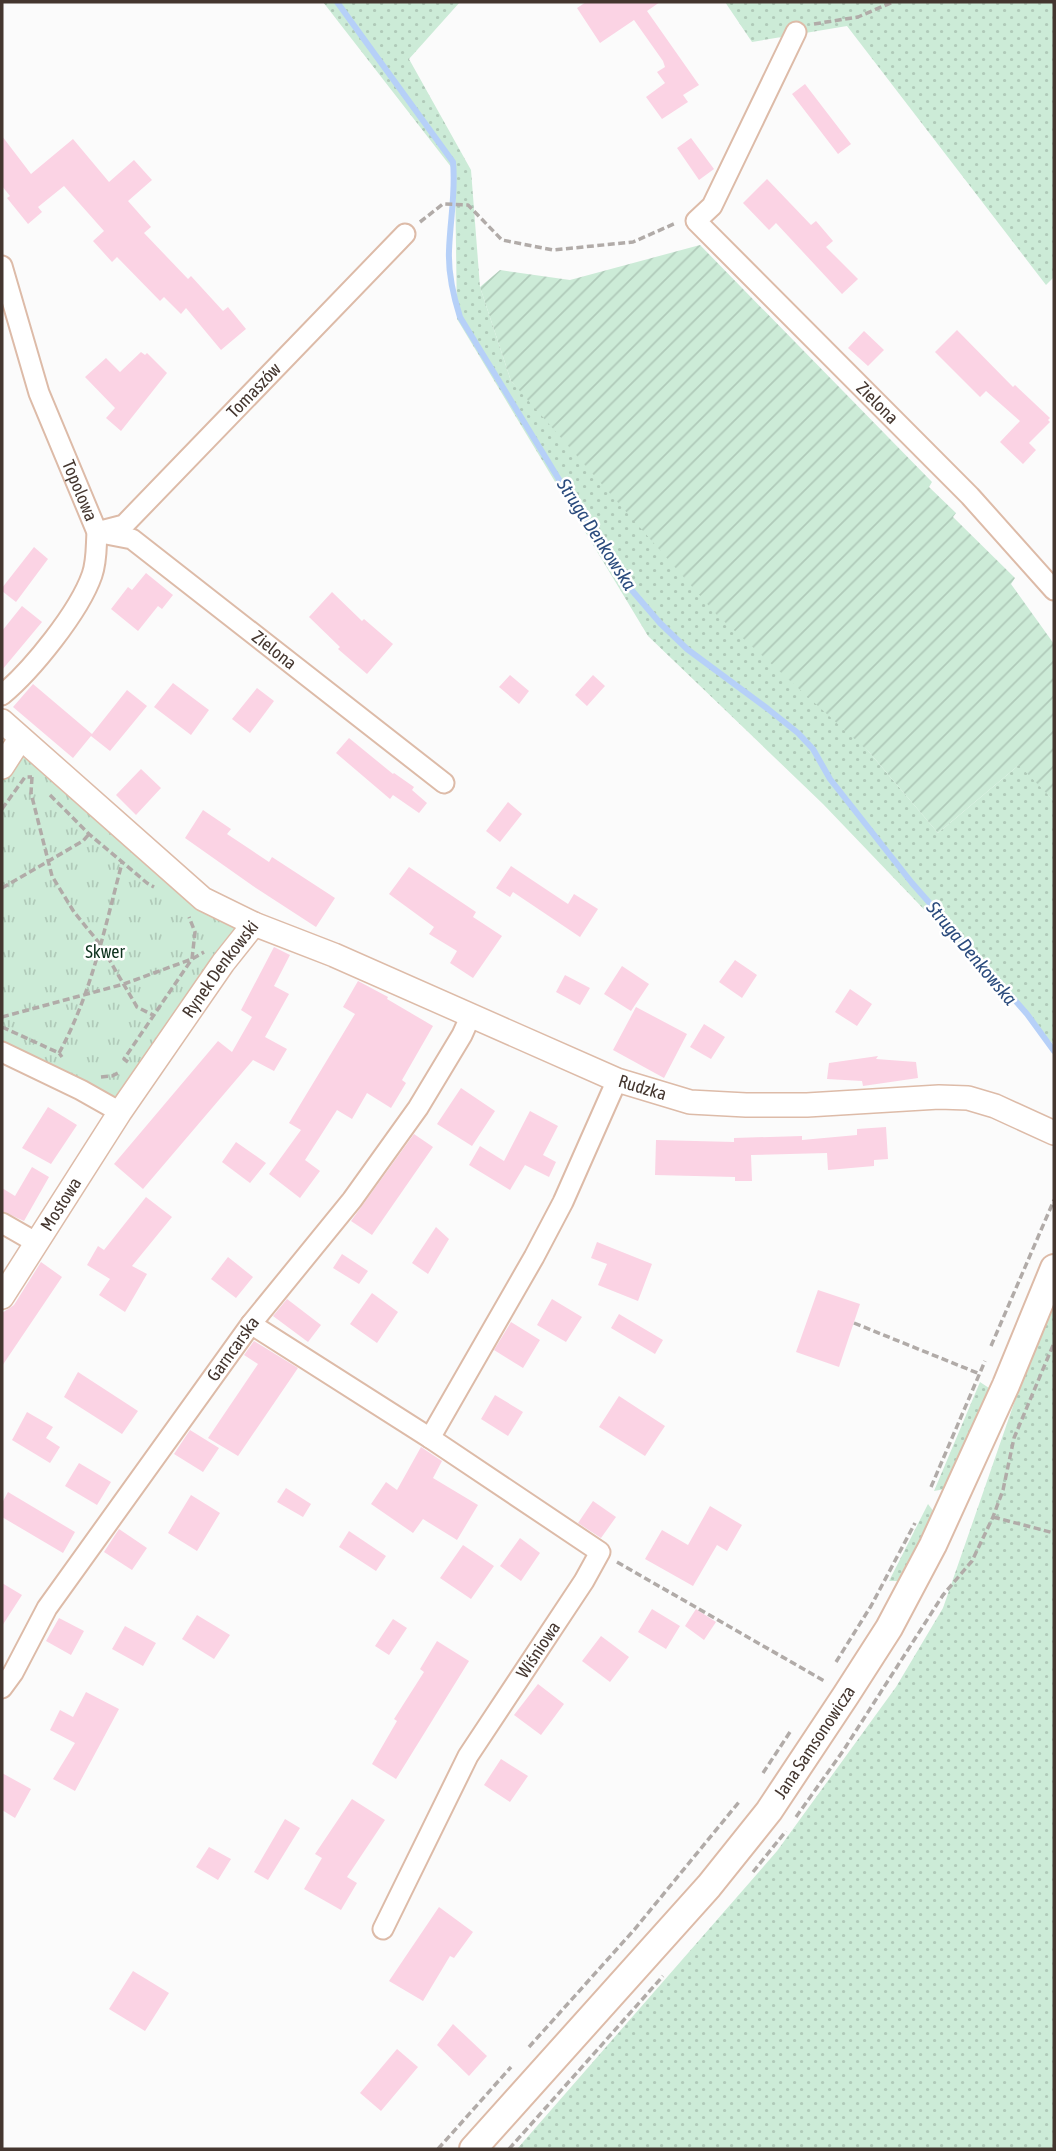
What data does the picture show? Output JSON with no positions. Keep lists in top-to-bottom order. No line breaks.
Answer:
{"streets":{"main road":["Jana Samsonowicza"],"street":["Tomaszów","Zielona","Topolowa","Rynek Denkowski","Rudzka","Mostowa","Garncarska","Wiśniowa"]},"crossings":[["Tomaszów","Zielona"],["Tomaszów","Topolowa"],["Zielona","Topolowa"],["Rynek Denkowski","Rudzka"],["Rynek Denkowski","Mostowa"],["Rudzka","Garncarska"]],"water":["Struga Denkowska"],"parks":["Skwer"]}
